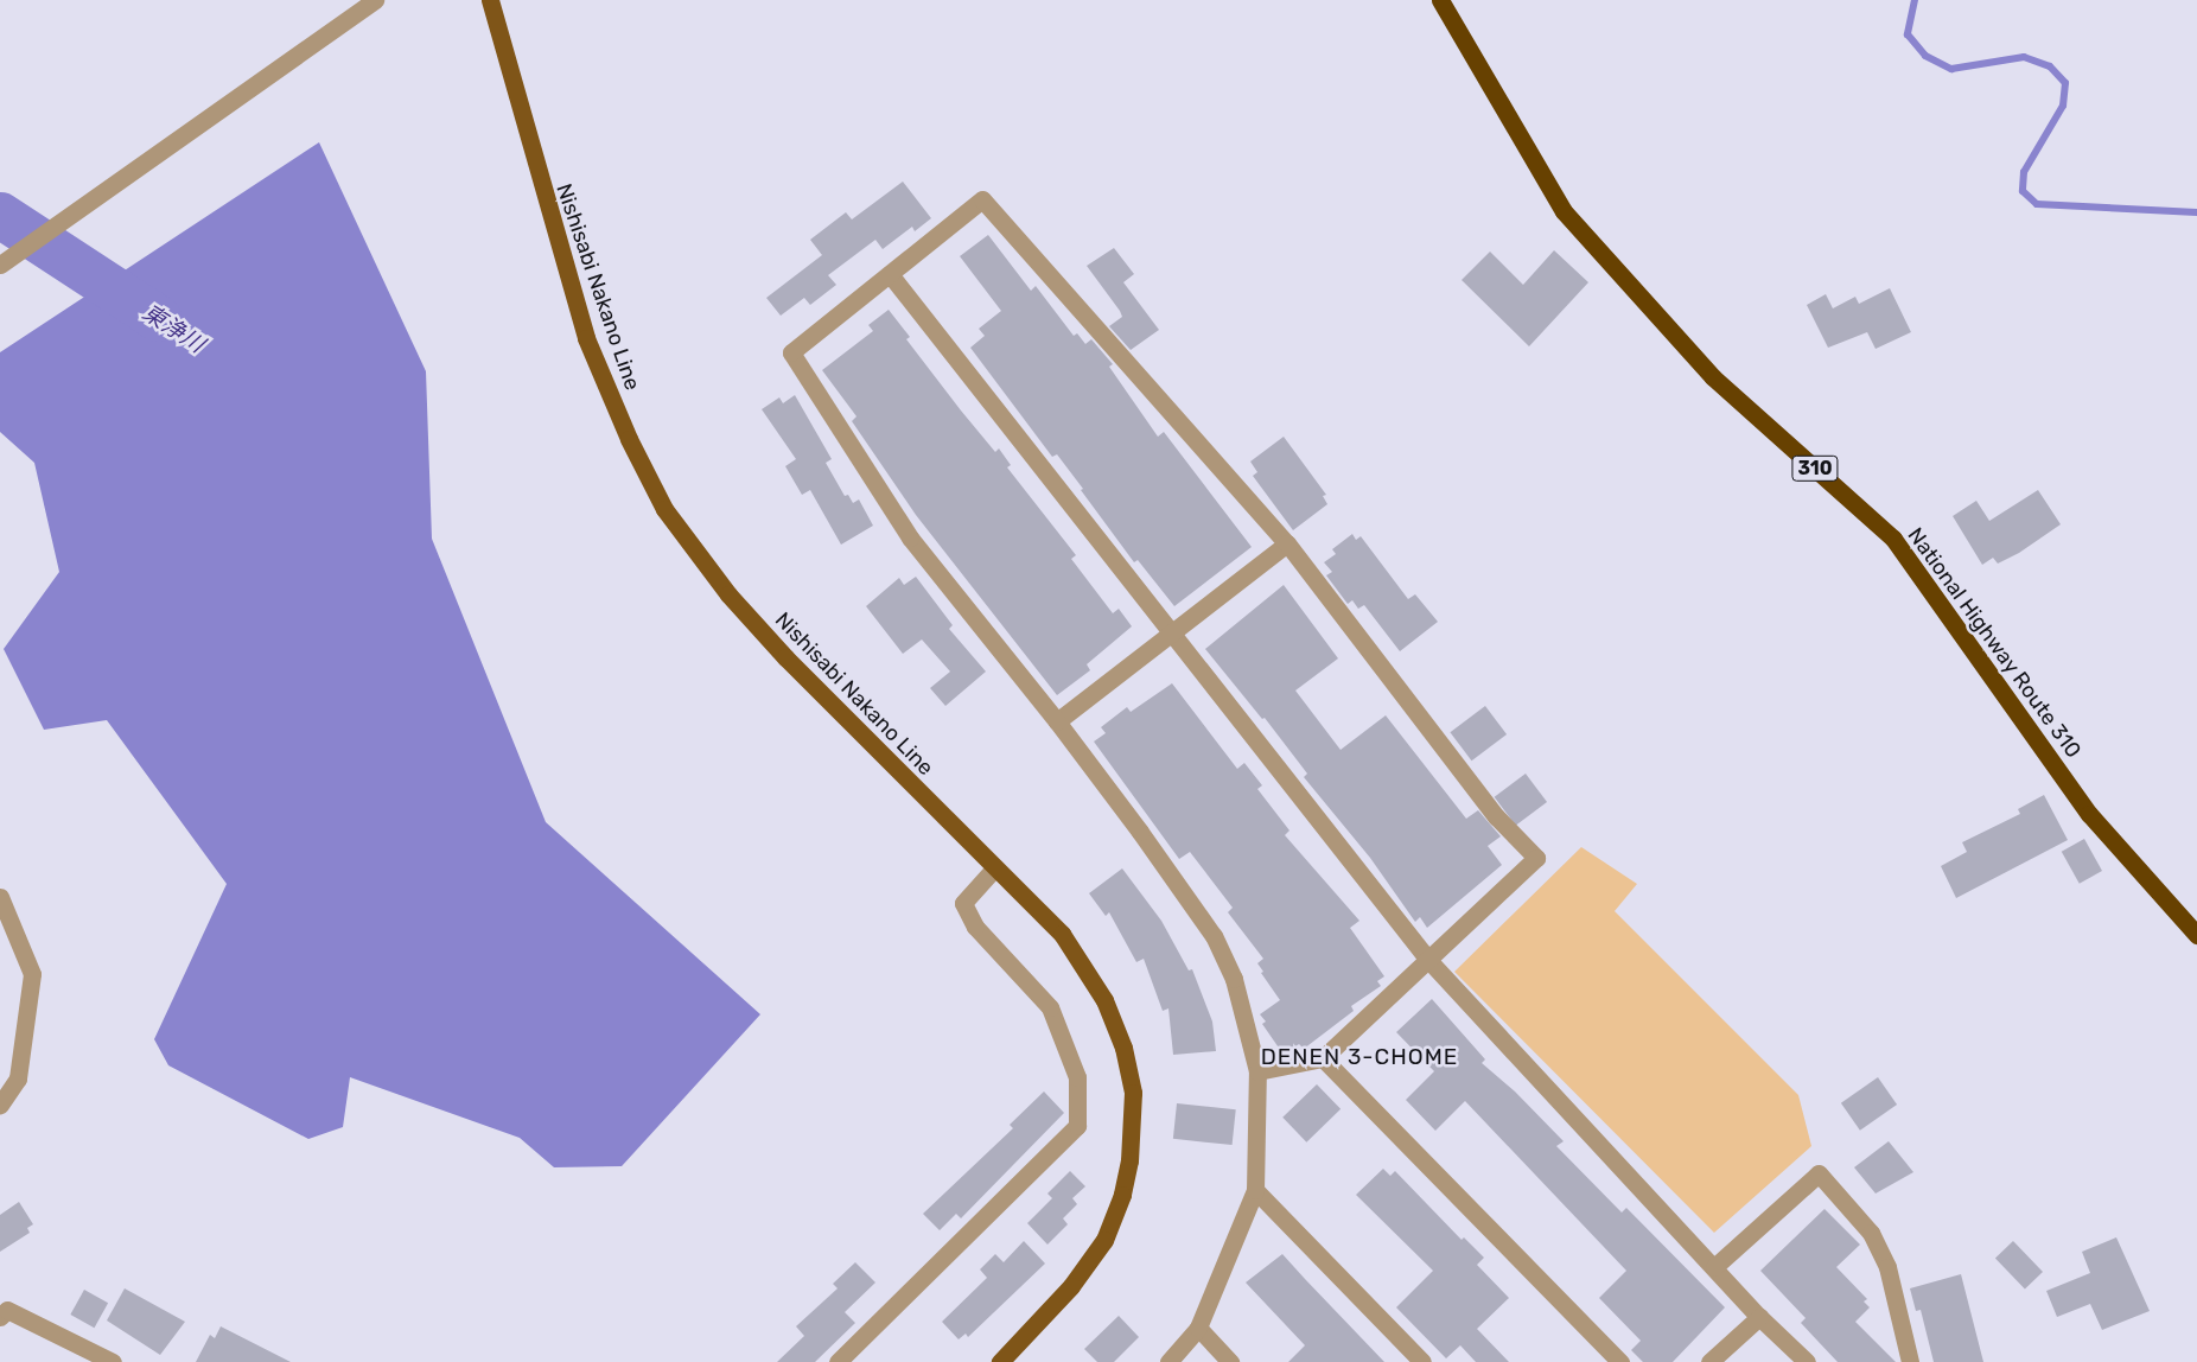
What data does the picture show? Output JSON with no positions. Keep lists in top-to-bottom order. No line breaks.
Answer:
{"streets":{"highway":["310","National Highway Route 310"],"main road":["Nishisabi Nakano Line"]},"districts":["DENEN 3-CHOME"],"water":["東浄川"]}
